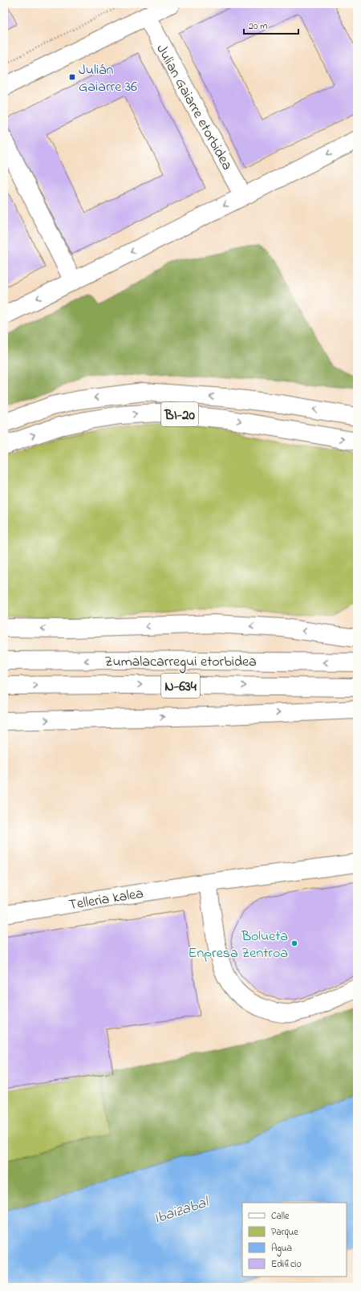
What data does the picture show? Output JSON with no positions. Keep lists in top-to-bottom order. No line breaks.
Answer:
{"streets":{"main road":["Julian Gaiarre etorbidea","BI-20","Zumalacarregui etorbidea","N-634","Telleria kalea"]},"water":["Ibaizabal"],"places":{"transit":["Julián Gaiarre 36"],"other":["Bolueta Enpresa Zentroa"]},"legend":["Calle","Parque","Agua","Edificio"],"scale_bar":"20 m"}
